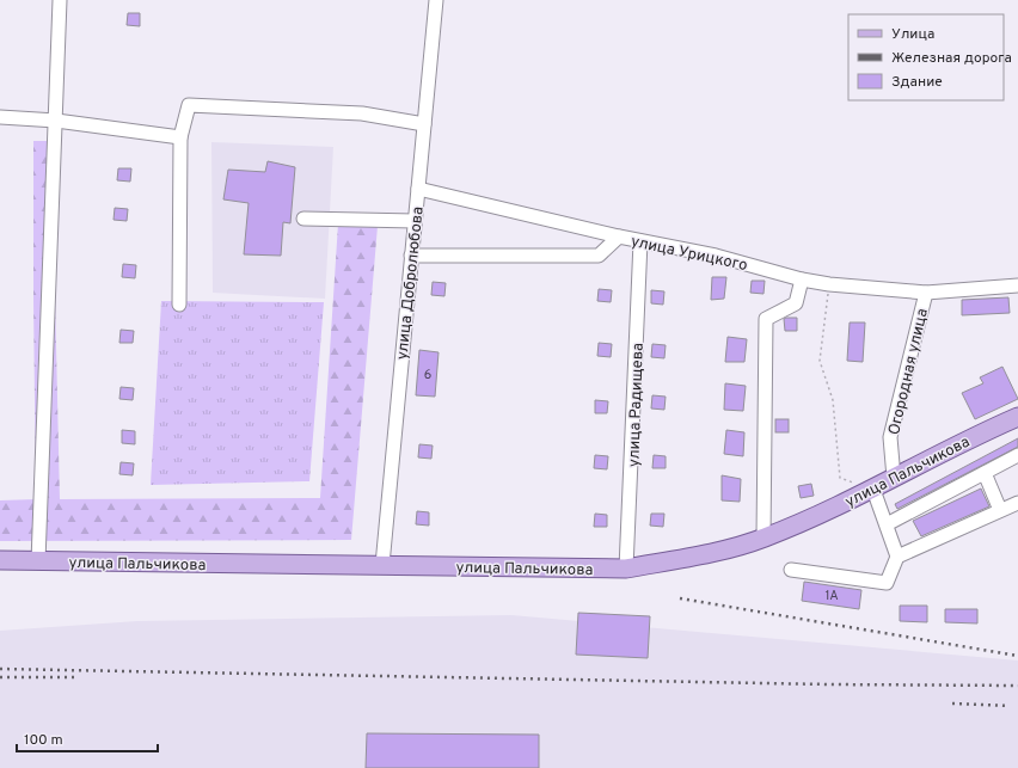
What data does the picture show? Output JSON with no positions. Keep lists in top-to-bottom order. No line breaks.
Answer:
{"streets":{"main road":["улица Пальчикова"],"street":["улица Урицкого","улица Добролюбова","Огородная улица","улица Радищева"]},"crossings":[["улица Урицкого","улица Добролюбова"],["улица Урицкого","Огородная улица"],["улица Урицкого","улица Радищева"],["улица Добролюбова","улица Пальчикова"],["Огородная улица","улица Пальчикова"],["улица Радищева","улица Пальчикова"]],"house_numbers":["6","1А"],"legend":["Улица","Железная дорога","Здание"],"scale_bar":"100 m"}
